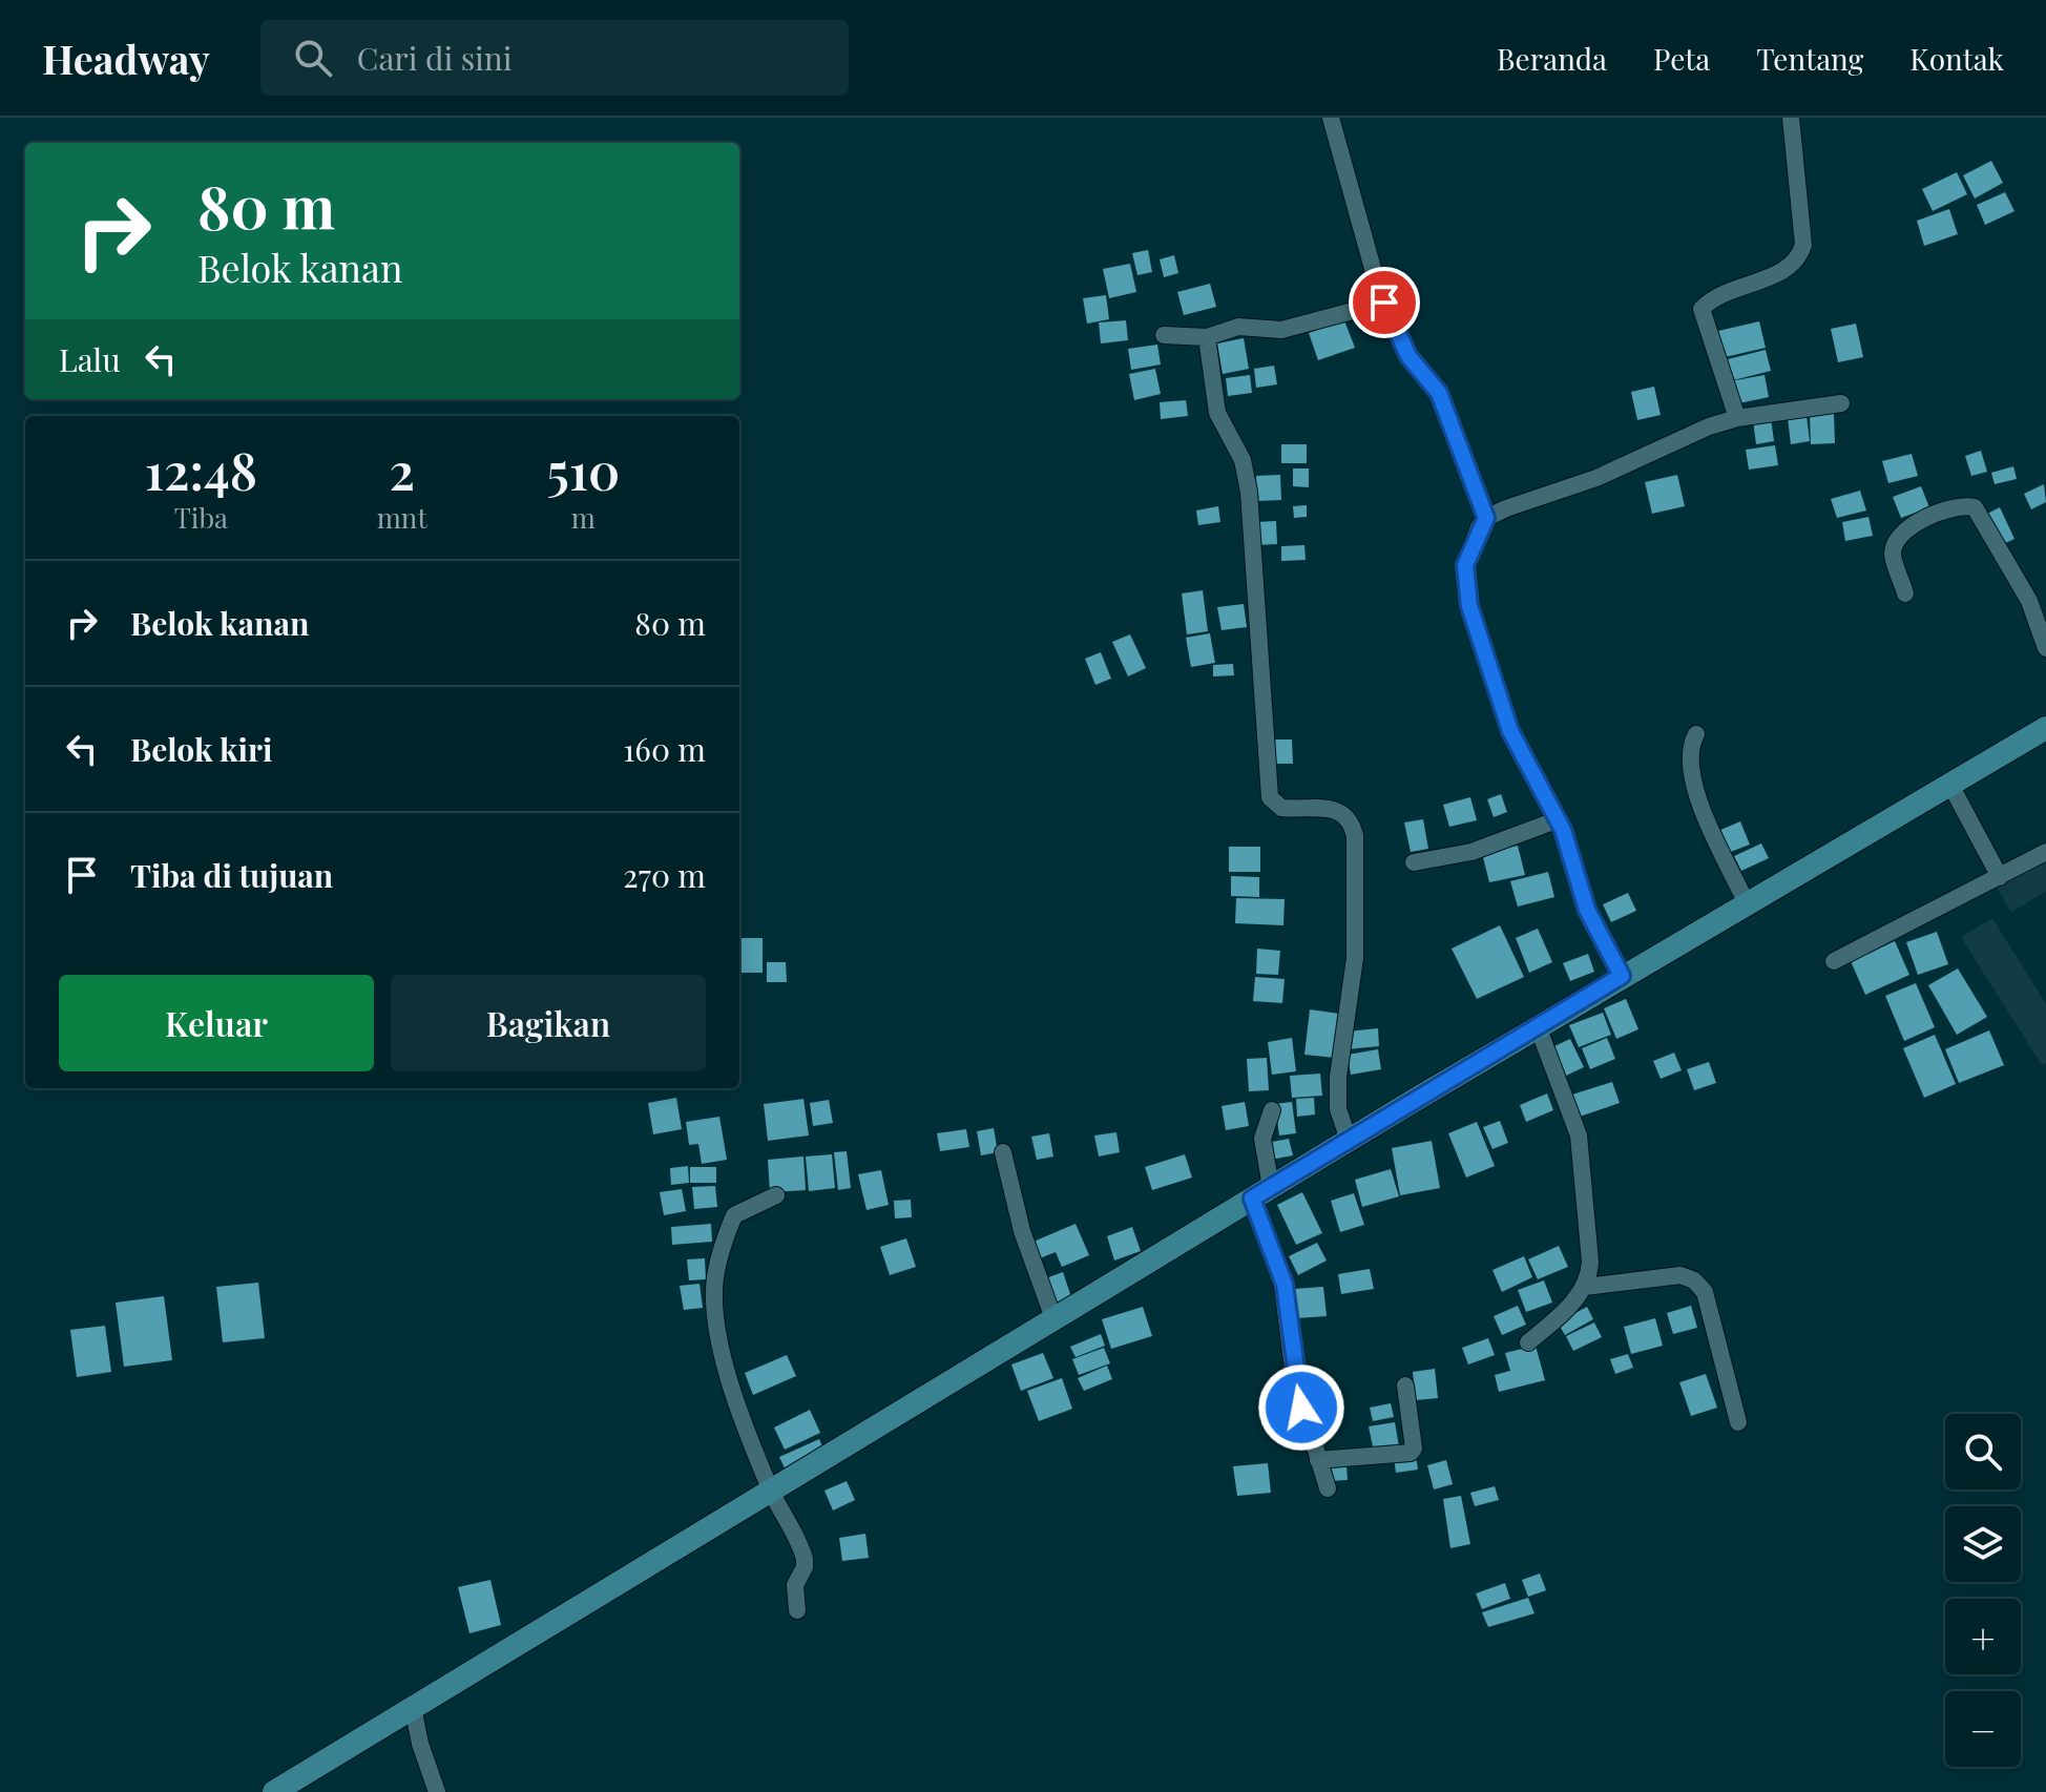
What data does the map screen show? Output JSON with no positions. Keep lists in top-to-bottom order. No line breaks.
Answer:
{"page":{"header":"Headway","search":"Cari di sini","nav":["Beranda","Peta","Tentang","Kontak"],"turn":["80 m","Belok kanan"],"then":"Lalu","eta":["12:48","Tiba","2","mnt","510","m"],"list":[{"name":"Belok kanan","value":"80 m"},{"name":"Belok kiri","value":"160 m"},{"name":"Tiba di tujuan","value":"270 m"}],"buttons":["Keluar","Bagikan"],"map_buttons":["+","−"]}}
